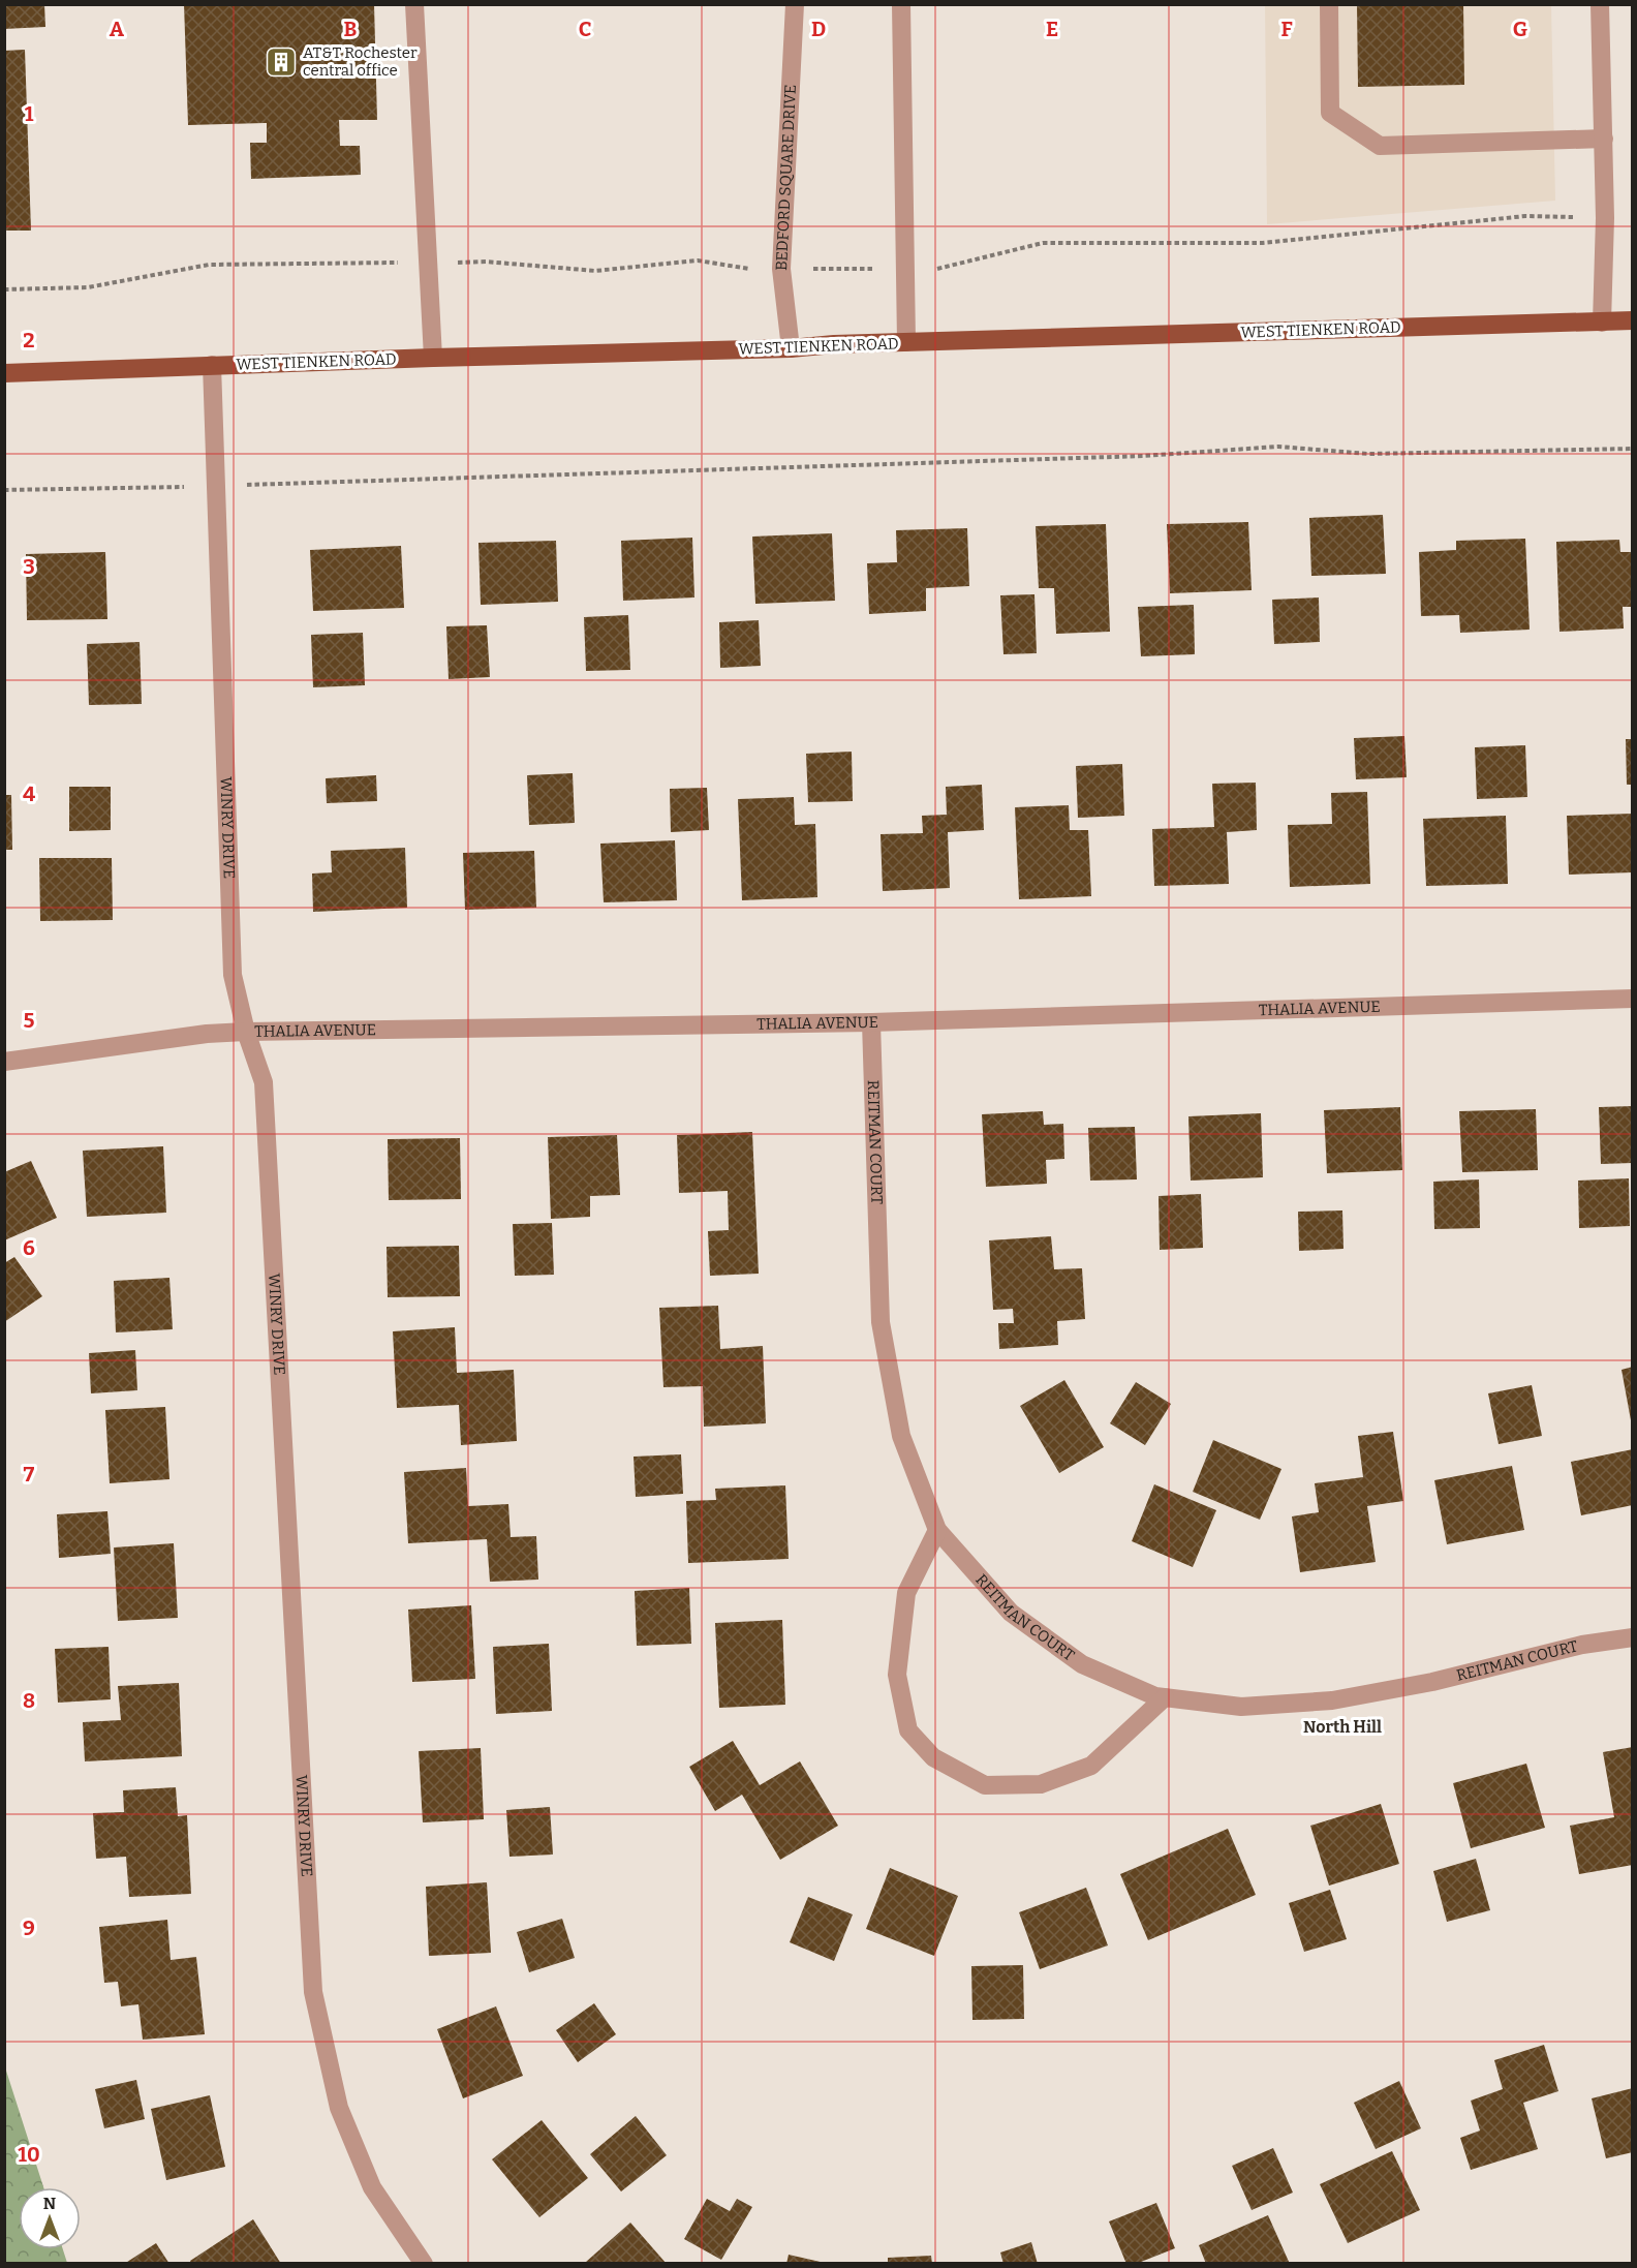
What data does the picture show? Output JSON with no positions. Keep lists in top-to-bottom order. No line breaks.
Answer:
{"streets":{"main road":["WEST TIENKEN ROAD"],"street":["BEDFORD SQUARE DRIVE","WINRY DRIVE","THALIA AVENUE","REITMAN COURT"]},"crossings":[["BEDFORD SQUARE DRIVE","WEST TIENKEN ROAD"],["WEST TIENKEN ROAD","WINRY DRIVE"],["WINRY DRIVE","THALIA AVENUE"],["THALIA AVENUE","REITMAN COURT"]],"districts":["North Hill"],"places":{"building":["AT&T Rochester central office"]},"north":"top","grid":{"columns":["A","B","C","D","E","F","G"],"rows":["1","2","3","4","5","6","7","8","9","10"]}}
